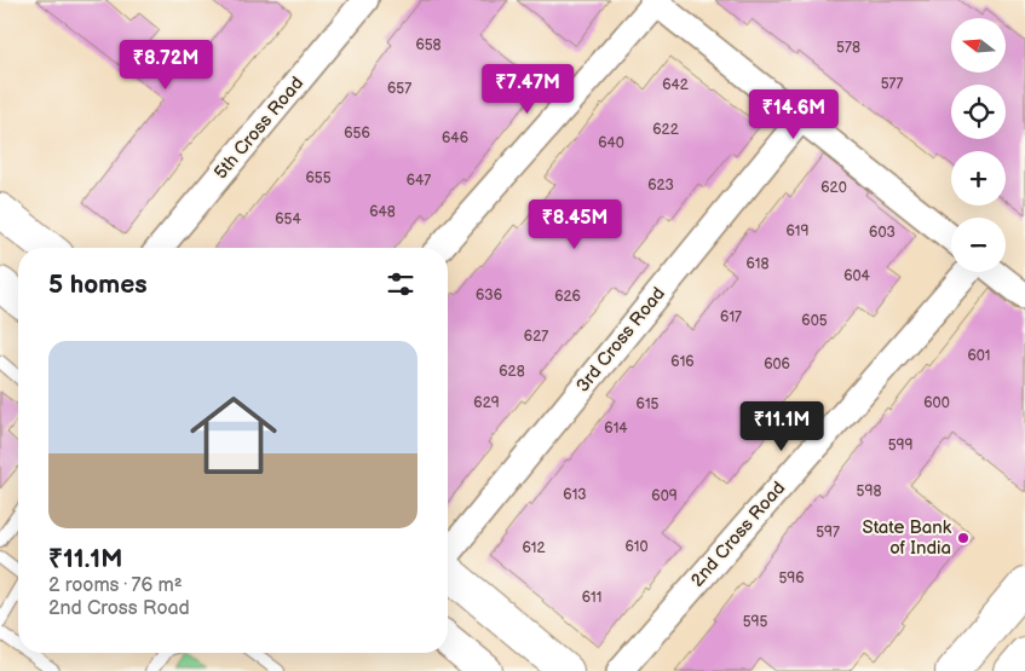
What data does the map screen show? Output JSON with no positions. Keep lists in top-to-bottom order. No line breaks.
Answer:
{"streets":{"street":["5th Cross Road","3rd Cross Road","2nd Cross Road"]},"places":["State Bank of India"],"house_numbers":["658","578","577","642","657","622","656","646","640","655","647","623","620","648","654","619","603","618","604","636","626","617","605","627","601","616","606","628","629","600","615","614","599","598","613","609","597","610","612","596","611","595"],"north":"left","page":{"map_buttons":["+","−"],"price":["₹8.72M","₹7.47M","₹14.6M","₹8.45M","₹11.1M"],"heading":"5 homes","list":[{"name":"₹11.1M","note":"2 rooms · 76 m² · 2nd Cross Road"}]}}
